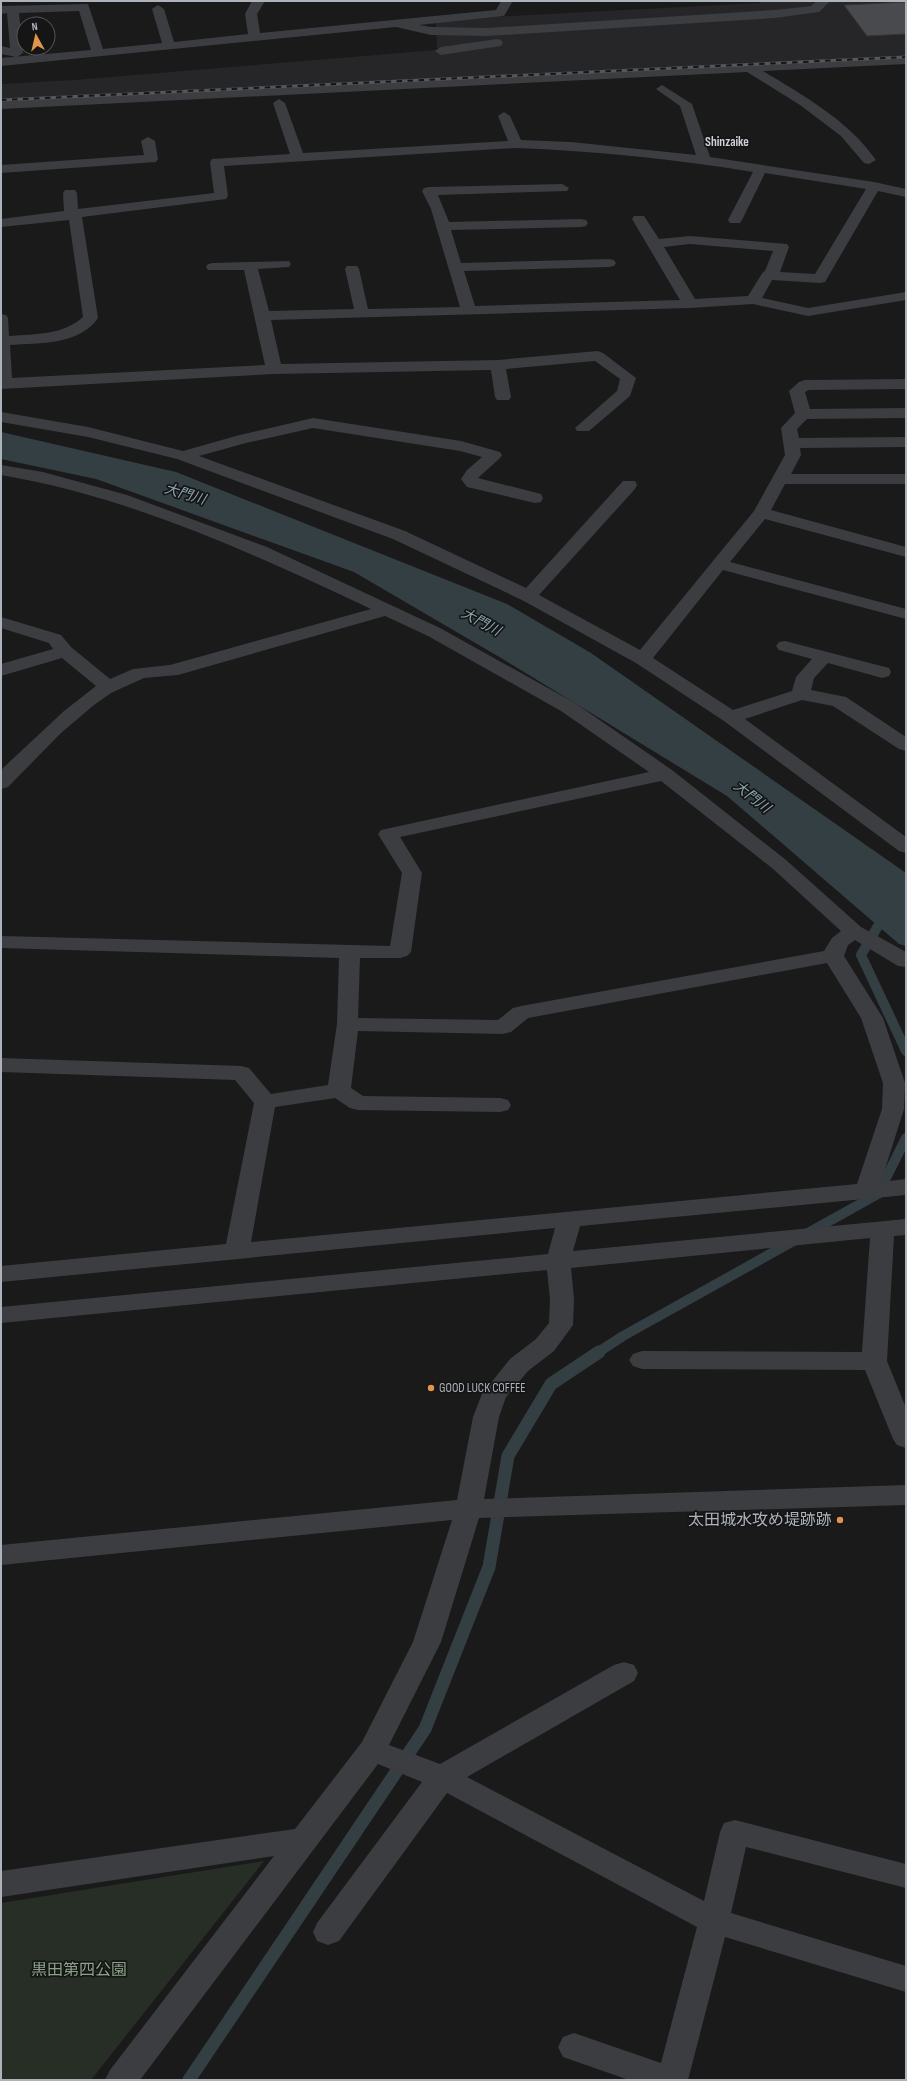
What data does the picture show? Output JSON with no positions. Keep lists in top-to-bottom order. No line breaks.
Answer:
{"districts":["Shinzaike"],"water":["大門川"],"parks":["黒田第四公園"],"places":["GOOD LUCK COFFEE","太田城水攻め堤跡跡"],"north":"top"}
